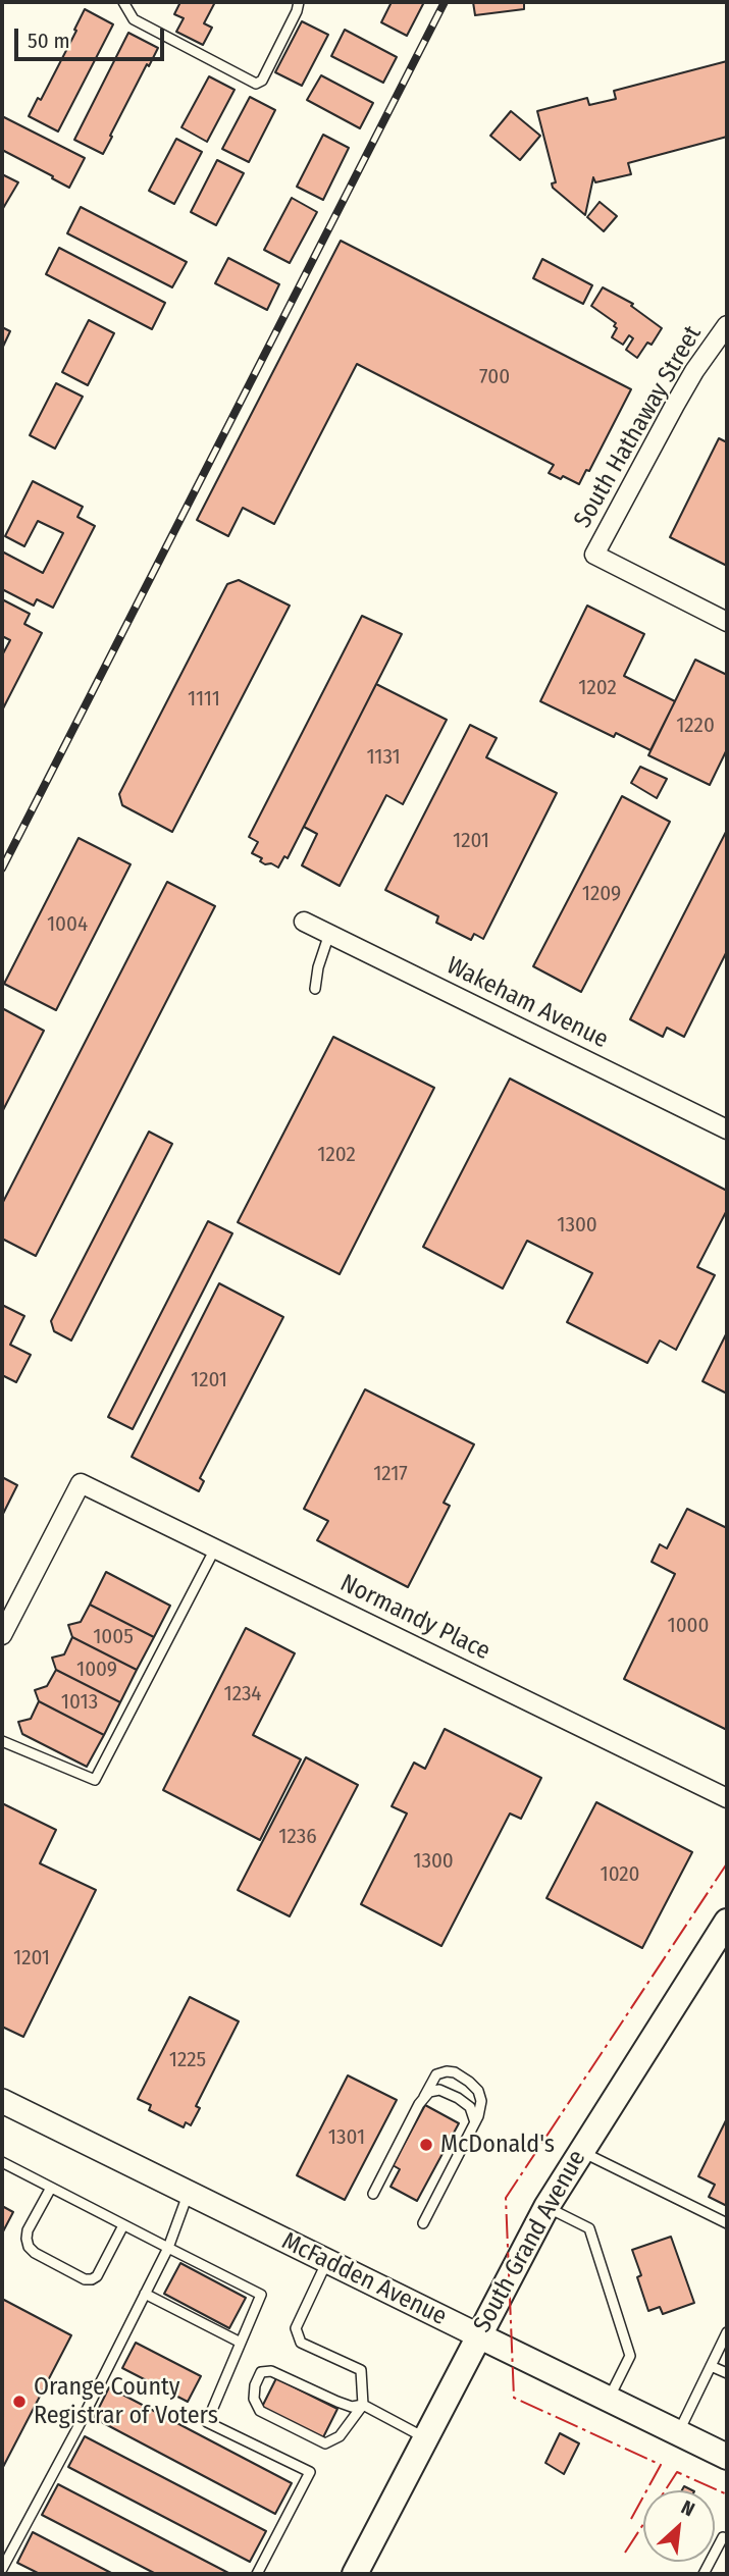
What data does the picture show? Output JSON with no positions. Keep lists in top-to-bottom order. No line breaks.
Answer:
{"streets":{"main road":["South Grand Avenue","McFadden Avenue"],"street":["South Hathaway Street","Wakeham Avenue","Normandy Place"]},"crossings":[["South Grand Avenue","McFadden Avenue"]],"places":["McDonald's","Orange County Registrar of Voters"],"house_numbers":["700","1202","1111","1220","1131","1201","1209","1004","1202","1300","1201","1217","1000","1005","1009","1234","1013","1236","1300","1020","1201","1225","1301"],"scale_bar":"50 m","north":"top right"}
